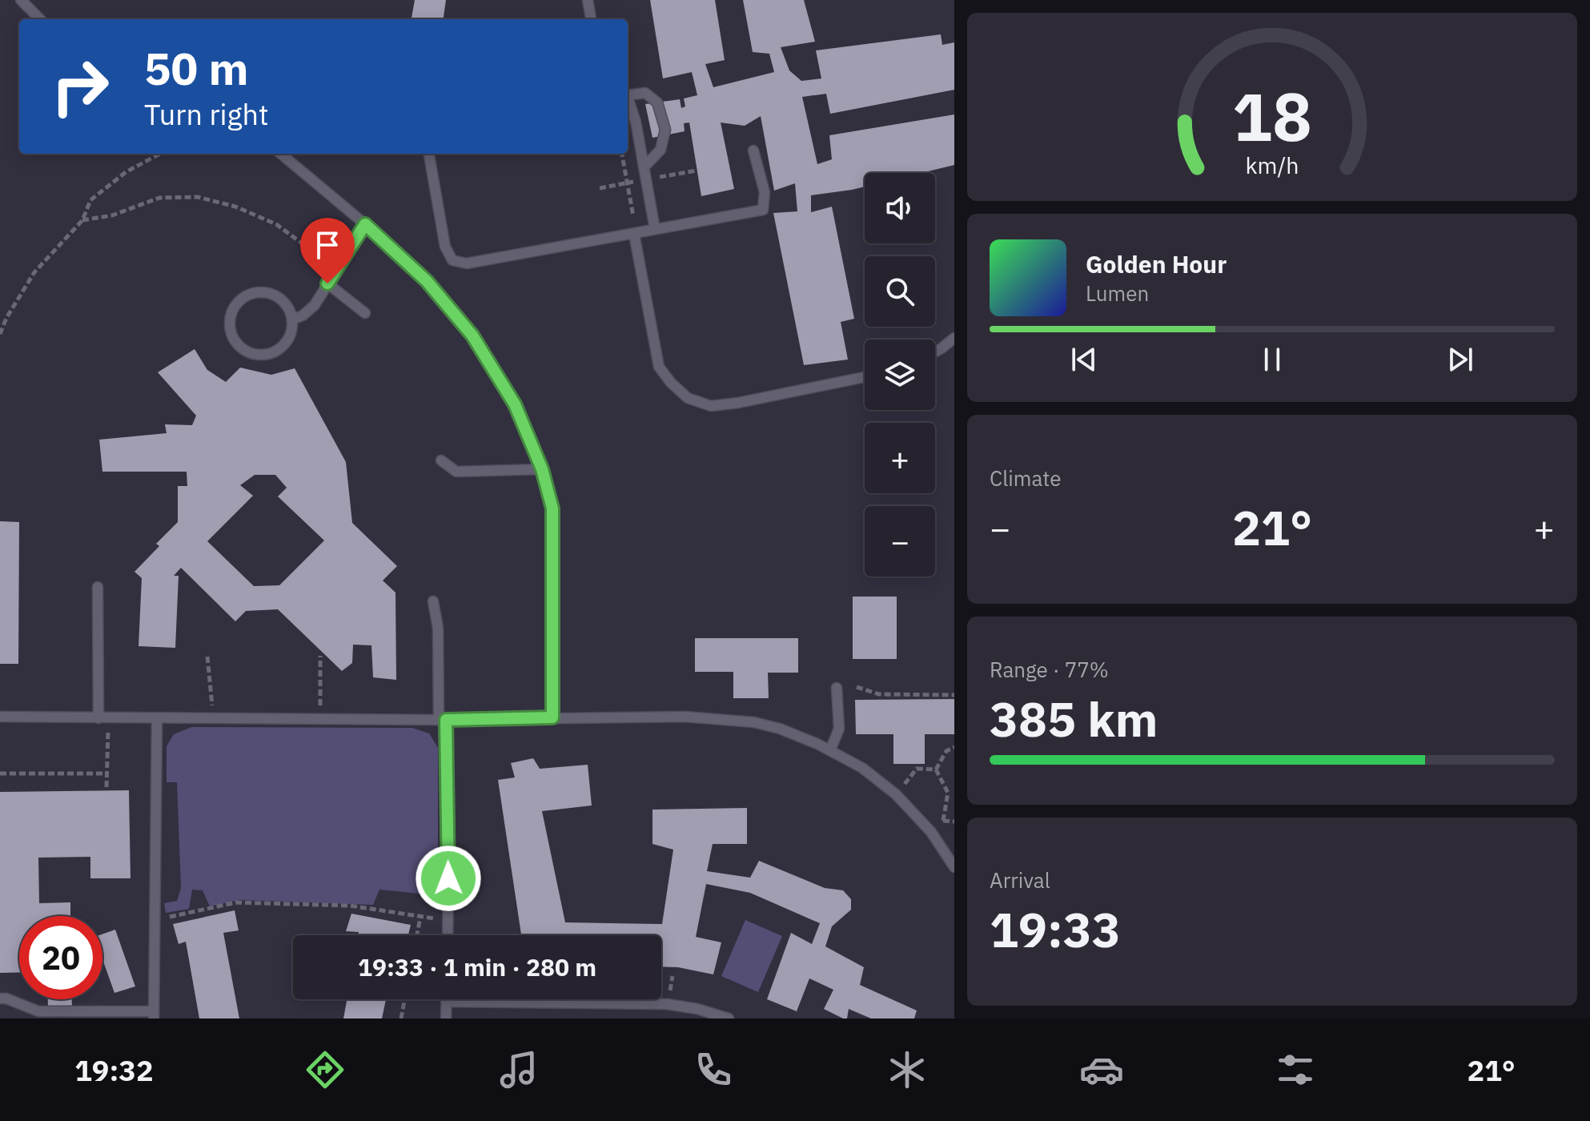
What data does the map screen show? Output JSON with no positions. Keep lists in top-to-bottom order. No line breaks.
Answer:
{"page":{"turn":["50 m","Turn right"],"map_buttons":["+","−"],"song":["Golden Hour","Lumen"],"tile":["Climate",["Range · 77%","385 km"],["Arrival","19:33"]],"heat":["−","21°","+"],"limit":"20","trip":"19:33 · 1 min · 280 m","tabs":["19:32","21°"],"gauge":["18","km/h"]}}
